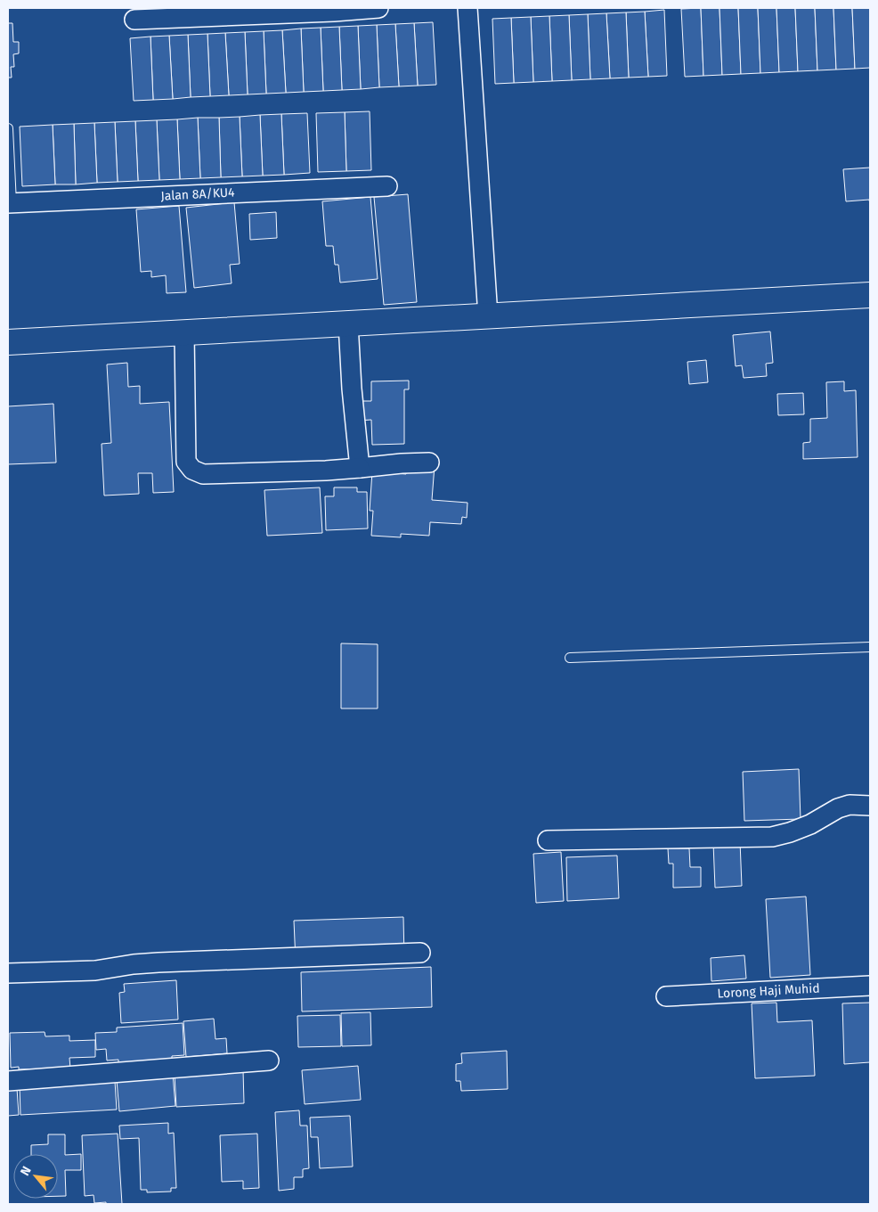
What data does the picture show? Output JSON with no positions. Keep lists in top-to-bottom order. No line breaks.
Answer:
{"streets":{"street":["Jalan 8A/KU4","Lorong Haji Muhid"]},"north":"top left"}
